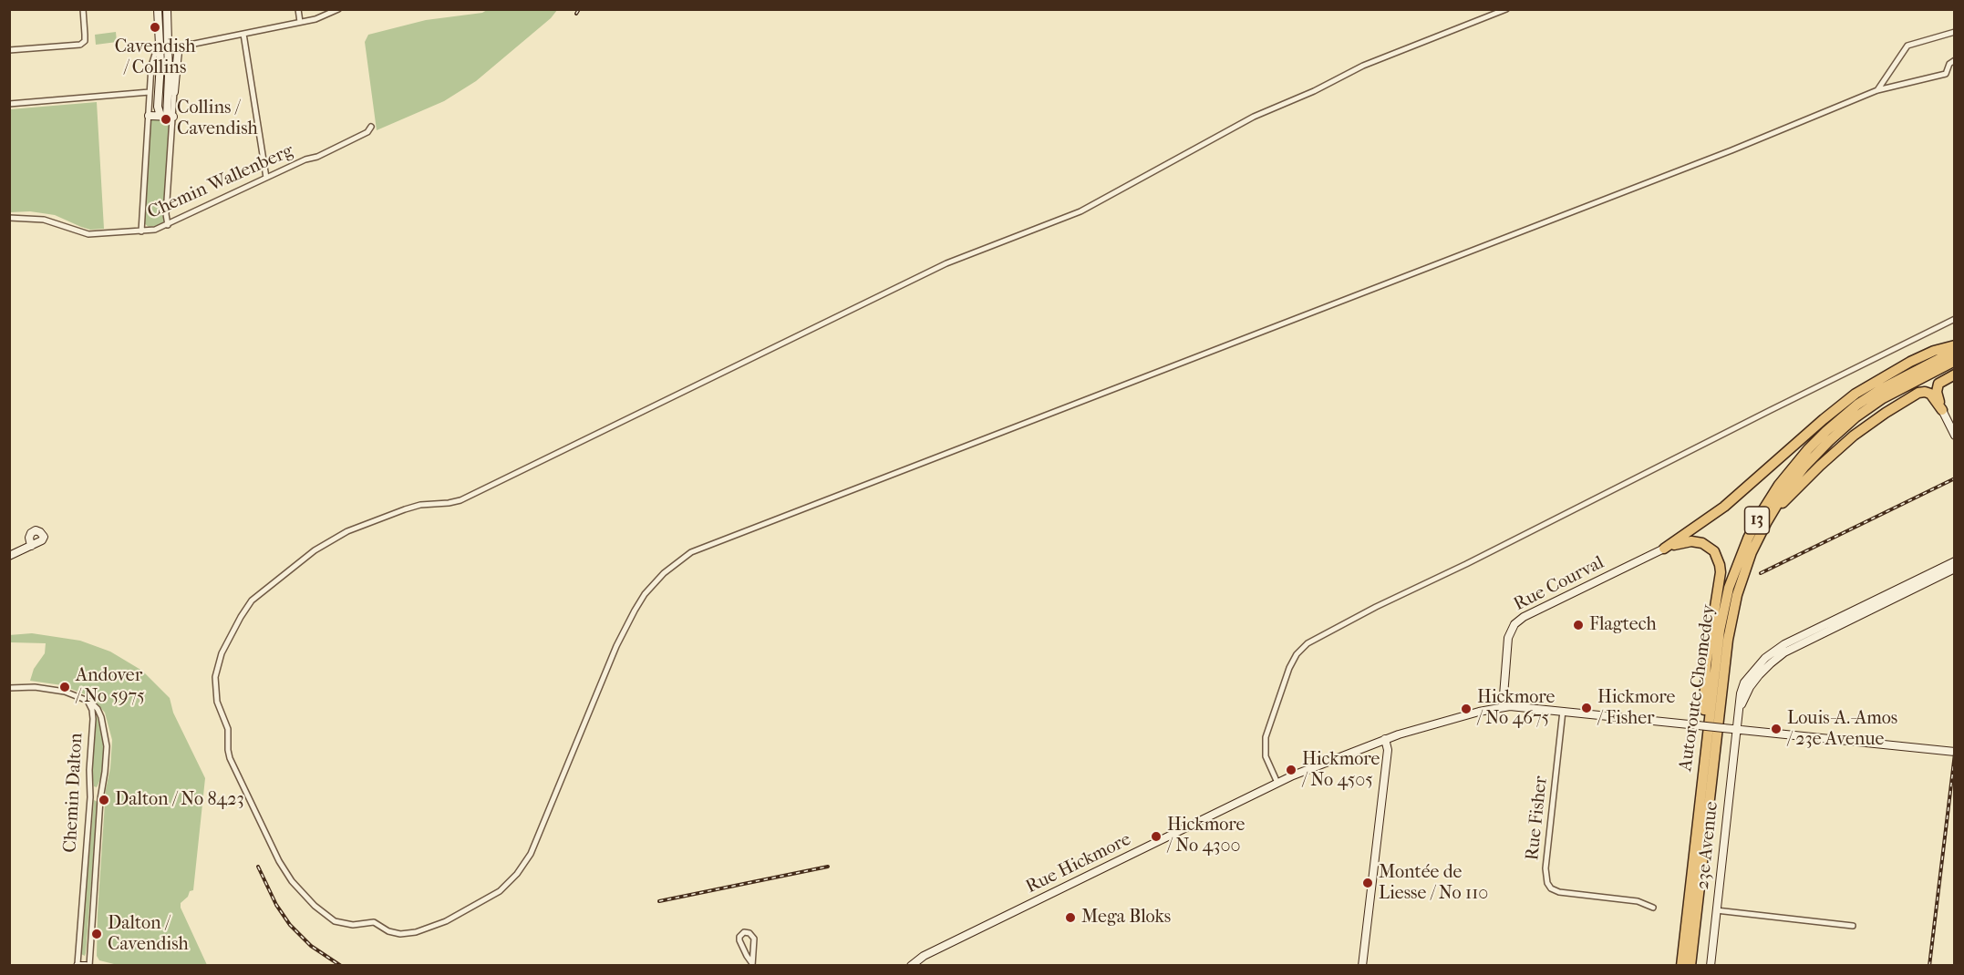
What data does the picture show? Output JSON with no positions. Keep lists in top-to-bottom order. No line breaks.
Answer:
{"streets":{"highway":["13","Autoroute Chomedey"],"street":["Chemin Wallenberg","Rue Courval","Chemin Dalton","Rue Fisher","23e Avenue","Rue Hickmore"]},"crossings":[["Rue Courval","Rue Hickmore"],["Rue Fisher","Rue Hickmore"],["23e Avenue","Rue Hickmore"]],"places":["Cavendish / Collins","Collins / Cavendish","Flagtech","Andover / No 5975","Hickmore / Fisher","Hickmore / No 4675","Louis-A.-Amos / 23e Avenue","Hickmore / No 4505","Dalton / No 8423","Hickmore / No 4300","Montée de Liesse / No 110","Mega Bloks","Dalton / Cavendish"]}
